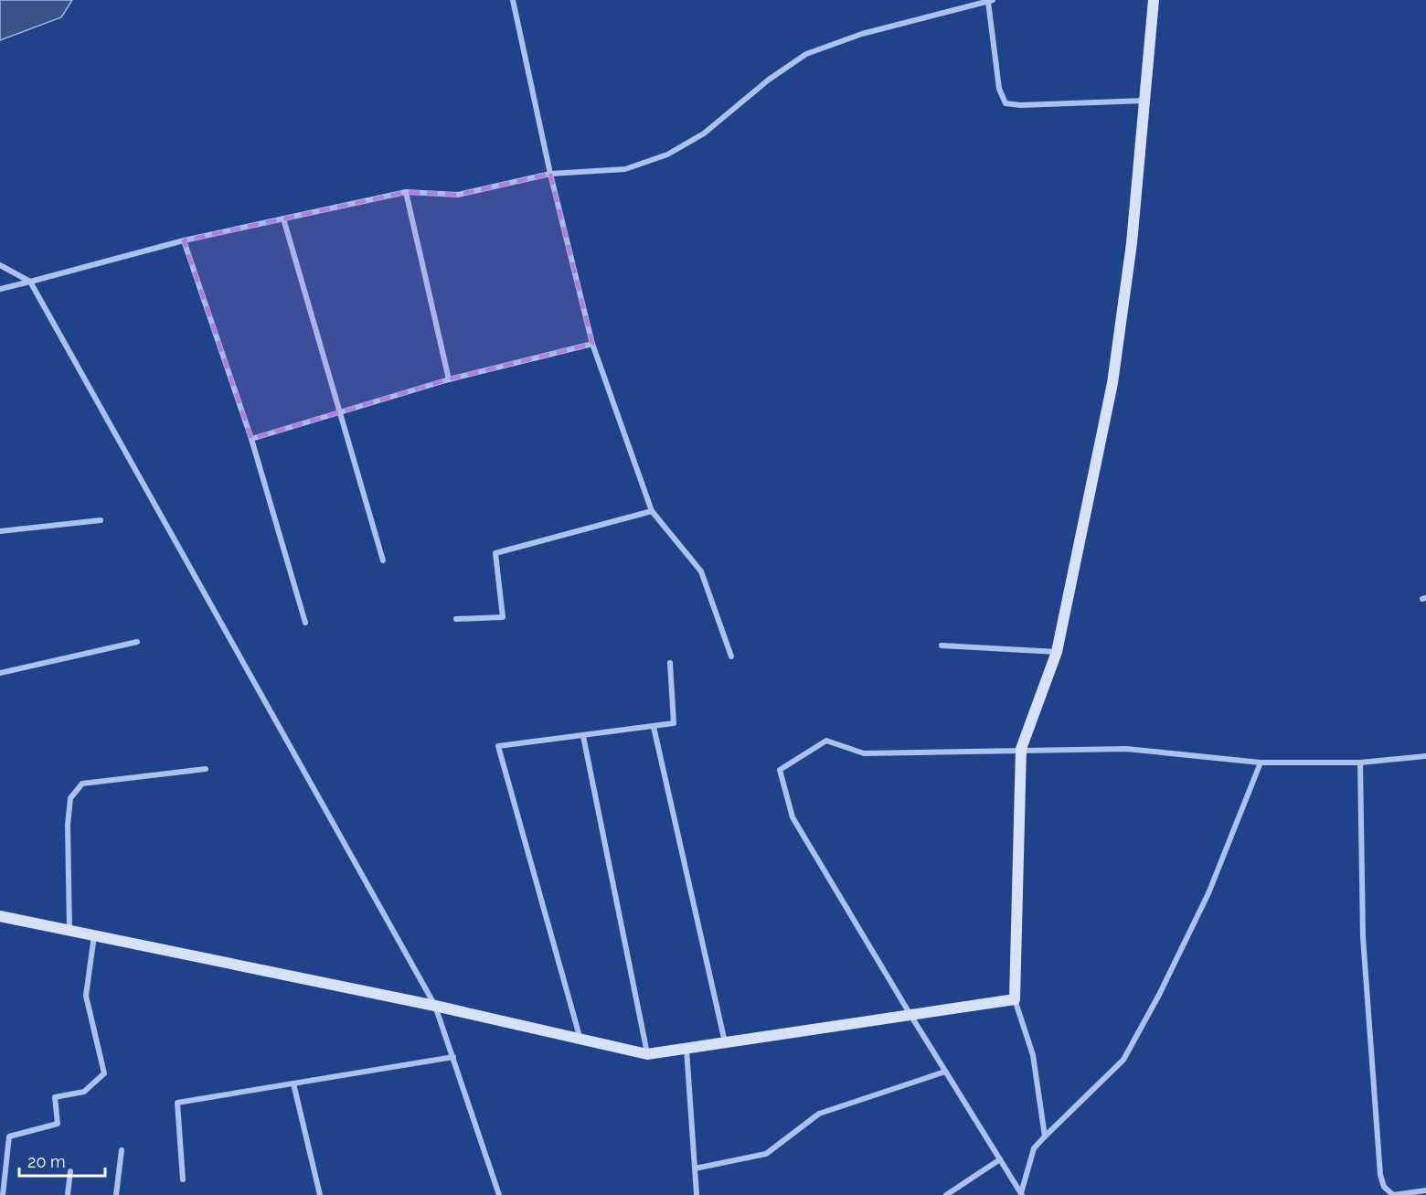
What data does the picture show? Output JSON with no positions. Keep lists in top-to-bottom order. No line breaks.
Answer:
{"scale_bar":"20 m"}
